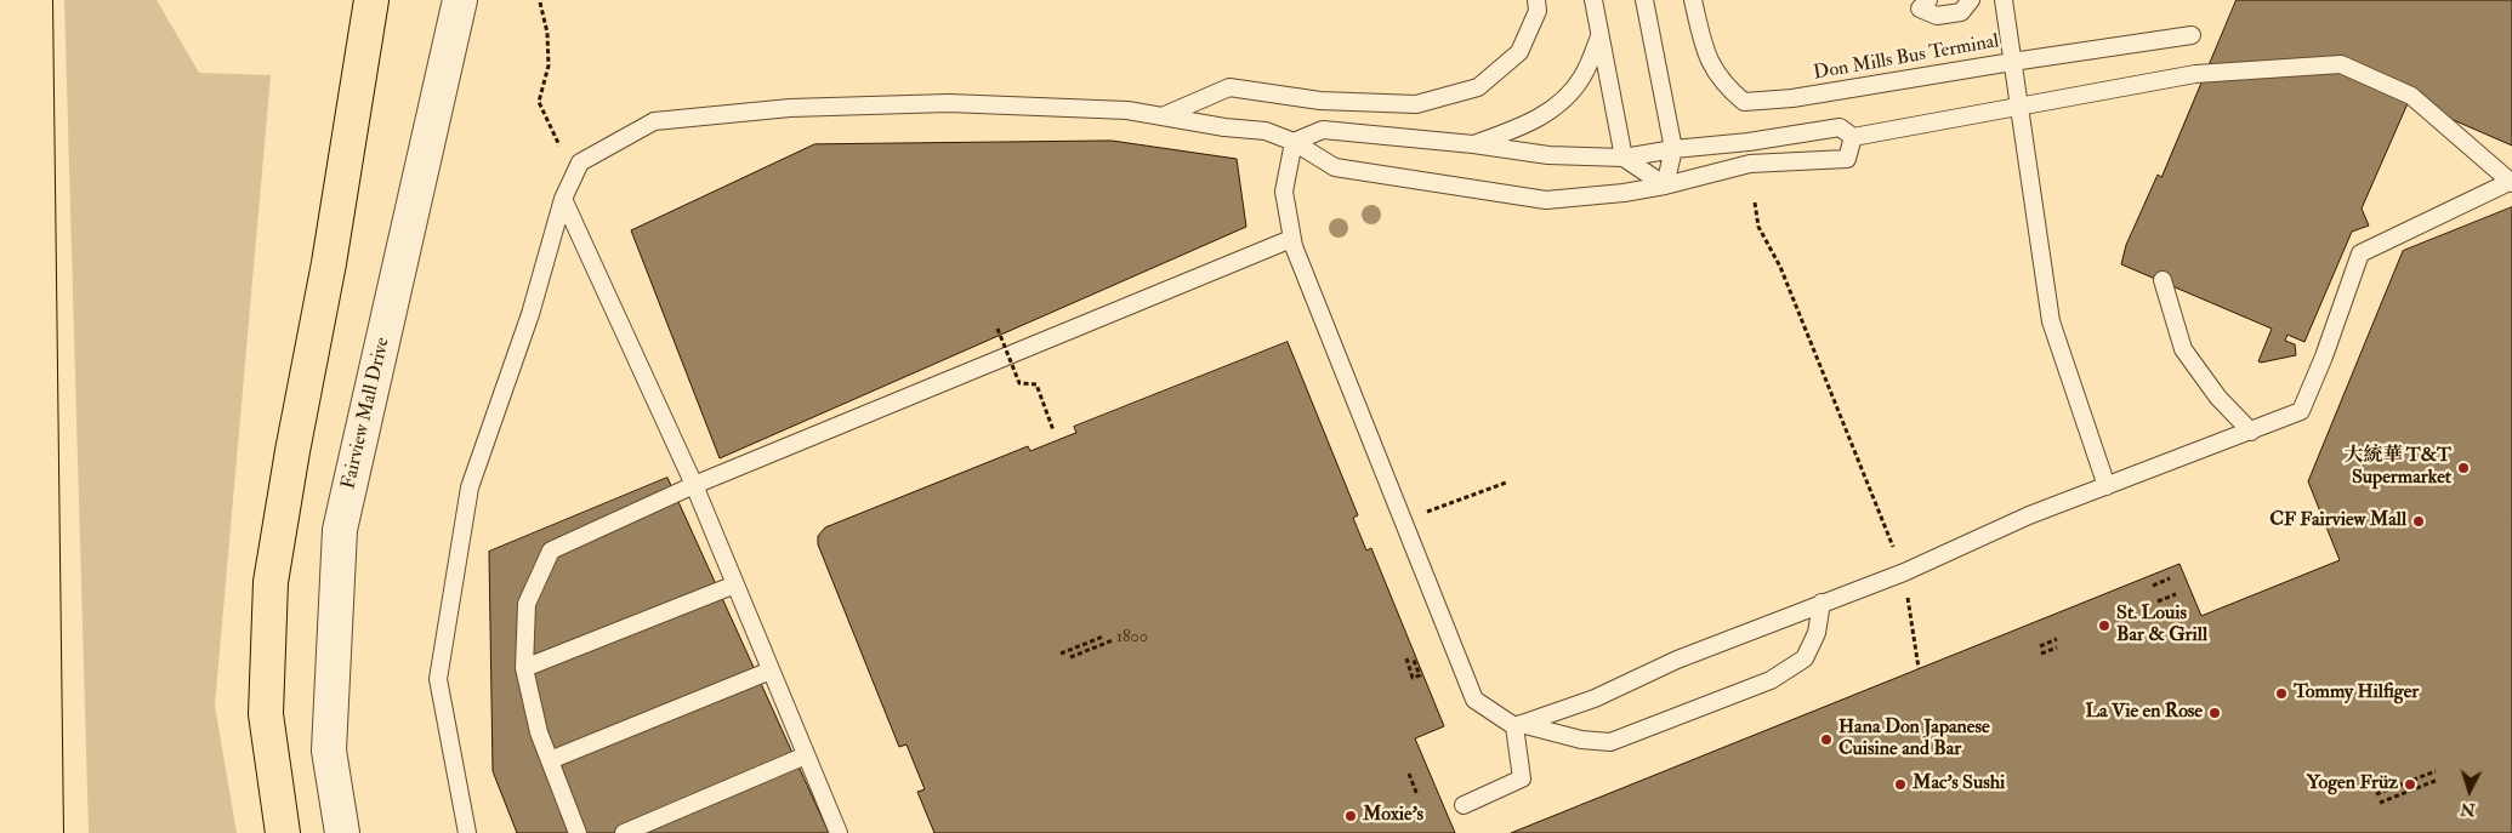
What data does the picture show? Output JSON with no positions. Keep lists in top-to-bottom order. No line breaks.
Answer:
{"streets":{"street":["Fairview Mall Drive"],"lane":["Don Mills Bus Terminal"]},"places":["大統華 T&T Supermarket","CF Fairview Mall","St. Louis Bar & Grill","Tommy Hilfiger","La Vie en Rose","Hana Don Japanese Cuisine and Bar","Mac's Sushi","Yogen Früz","Moxie's"],"house_numbers":["1800"],"north":"bottom"}
